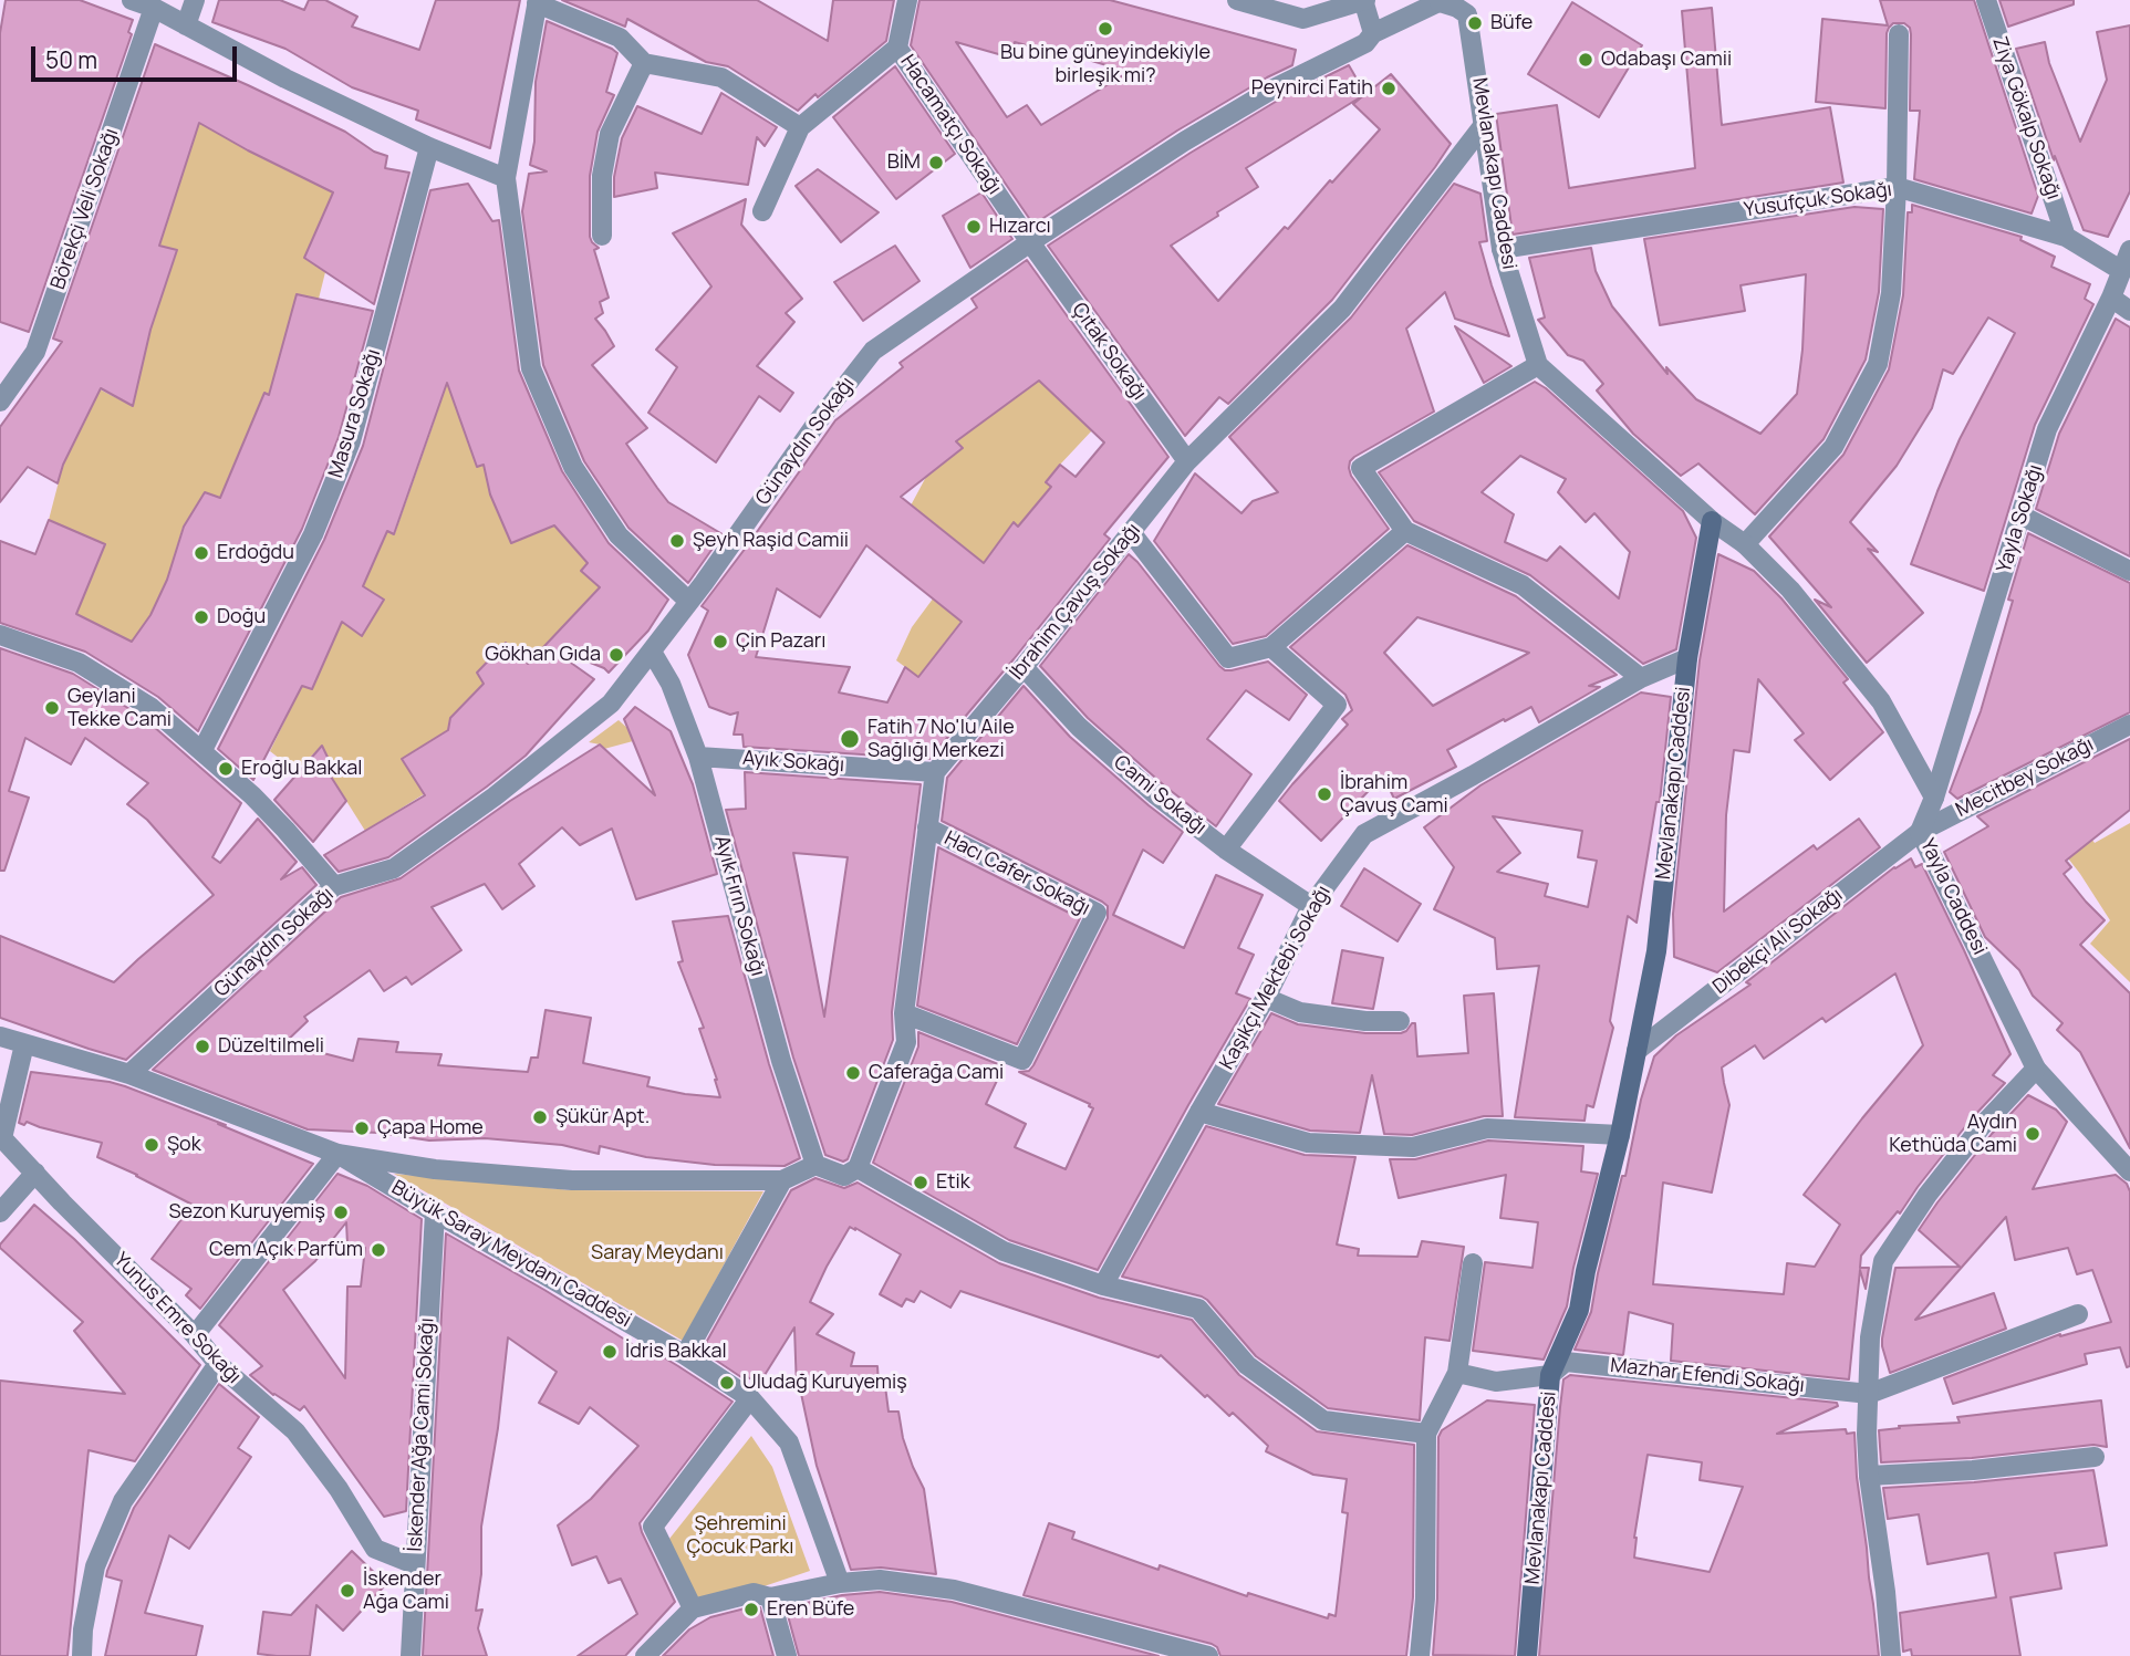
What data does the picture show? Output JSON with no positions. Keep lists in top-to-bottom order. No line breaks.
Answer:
{"streets":{"main road":["Mevlanakapı Caddesi"],"street":["Ziya Gökalp Sokağı","Hacamatçı Sokağı","Yusufçuk Sokağı","Börekçi Veli Sokağı","Çıtak Sokağı","Masura Sokağı","Günaydın Sokağı","Yayla Sokağı","İbrahim Çavuş Sokağı","Ayık Sokağı","Meсitbey Sokağı","Cami Sokağı","Hacı Cafer Sokağı","Yayla Caddesi","Ayık Fırın Sokağı","Dibekçi Ali Sokağı","Kaşıkçı Mektebi Sokağı","Büyük Saray Meydanı Caddesi","Yunus Emre Sokağı","Mazhar Efendi Sokağı","İskender Ağa Cami Sokağı"]},"crossings":[["Ziya Gökalp Sokağı","Yusufçuk Sokağı"],["Hacamatçı Sokağı","Çıtak Sokağı"],["Hacamatçı Sokağı","Günaydın Sokağı"],["Mevlanakapı Caddesi","Yusufçuk Sokağı"],["Mevlanakapı Caddesi","Günaydın Sokağı"],["Mevlanakapı Caddesi","İbrahim Çavuş Sokağı"],["Mevlanakapı Caddesi","Dibekçi Ali Sokağı"],["Mevlanakapı Caddesi","Kaşıkçı Mektebi Sokağı"],["Mevlanakapı Caddesi","Mazhar Efendi Sokağı"],["Yusufçuk Sokağı","Yayla Sokağı"],["Çıtak Sokağı","Günaydın Sokağı"],["Çıtak Sokağı","İbrahim Çavuş Sokağı"],["Günaydın Sokağı","Ayık Fırın Sokağı"],["Günaydın Sokağı","Büyük Saray Meydanı Caddesi"],["Yayla Sokağı","Yayla Caddesi"],["İbrahim Çavuş Sokağı","Ayık Sokağı"],["İbrahim Çavuş Sokağı","Cami Sokağı"],["Ayık Sokağı","Ayık Fırın Sokağı"],["Meсitbey Sokağı","Yayla Caddesi"],["Meсitbey Sokağı","Dibekçi Ali Sokağı"],["Cami Sokağı","Kaşıkçı Mektebi Sokağı"],["Yayla Caddesi","Dibekçi Ali Sokağı"],["Ayık Fırın Sokağı","Büyük Saray Meydanı Caddesi"],["Büyük Saray Meydanı Caddesi","Yunus Emre Sokağı"],["Büyük Saray Meydanı Caddesi","İskender Ağa Cami Sokağı"],["Yunus Emre Sokağı","İskender Ağa Cami Sokağı"]],"parks":["Saray Meydanı","Şehremini Çocuk Parkı"],"places":["Büfe","Bu bine güneyindekiyle birleşik mi?","Odabaşı Camii","Peynirci Fatih","BİM","Hızarcı","Şeyh Raşid Camii","Erdoğdu","Doğu","Çin Pazarı","Gökhan Gıda","Geylani Tekke Cami","Fatih 7 No'lu Aile Sağlığı Merkezi","Eroğlu Bakkal","İbrahim Çavuş Cami","Düzeltilmeli","Caferağa Cami","Şükür Apt.","Çapa Home","Aydın Kethüda Cami","Şok","Etik","Sezon Kuruyemiş","Cem Açık Parfüm","İdris Bakkal","Uludağ Kuruyemiş","İskender Ağa Cami","Eren Büfe"],"scale_bar":"50 m"}
